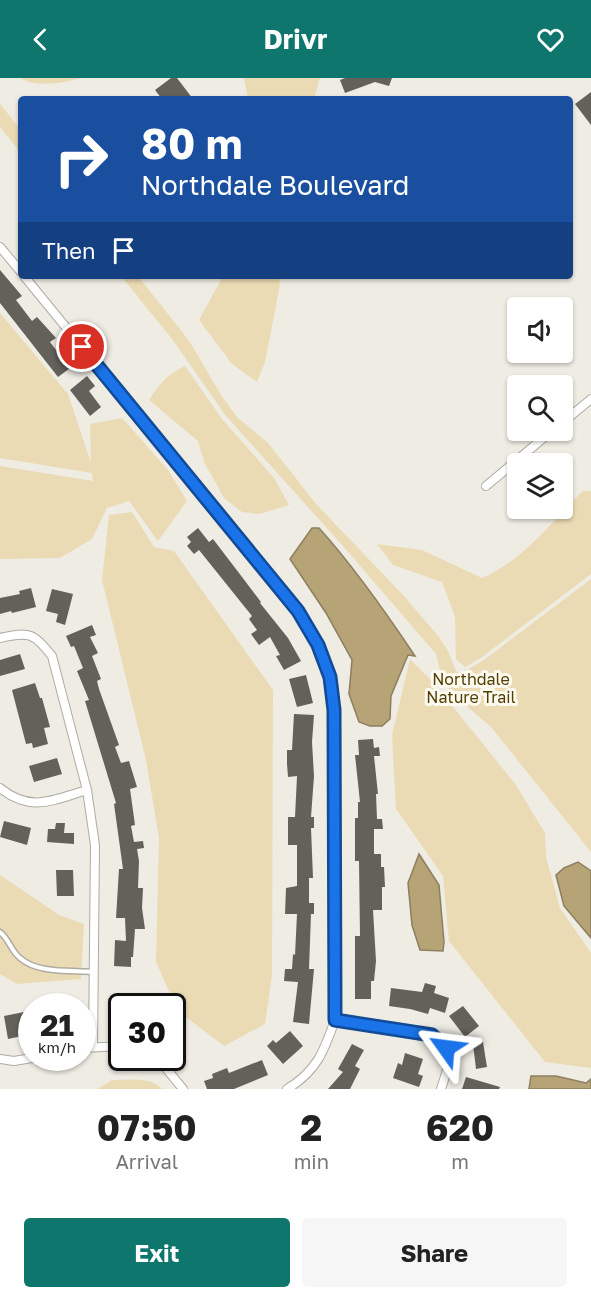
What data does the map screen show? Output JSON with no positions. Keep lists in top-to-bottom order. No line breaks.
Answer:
{"parks":["Northdale Nature Trail"],"page":{"header":"Drivr","turn":["80 m","Northdale Boulevard"],"then":"Then","speed":"21 km/h","limit":"30","eta":["07:50","Arrival","2","min","620","m"],"buttons":["Exit","Share"]}}
